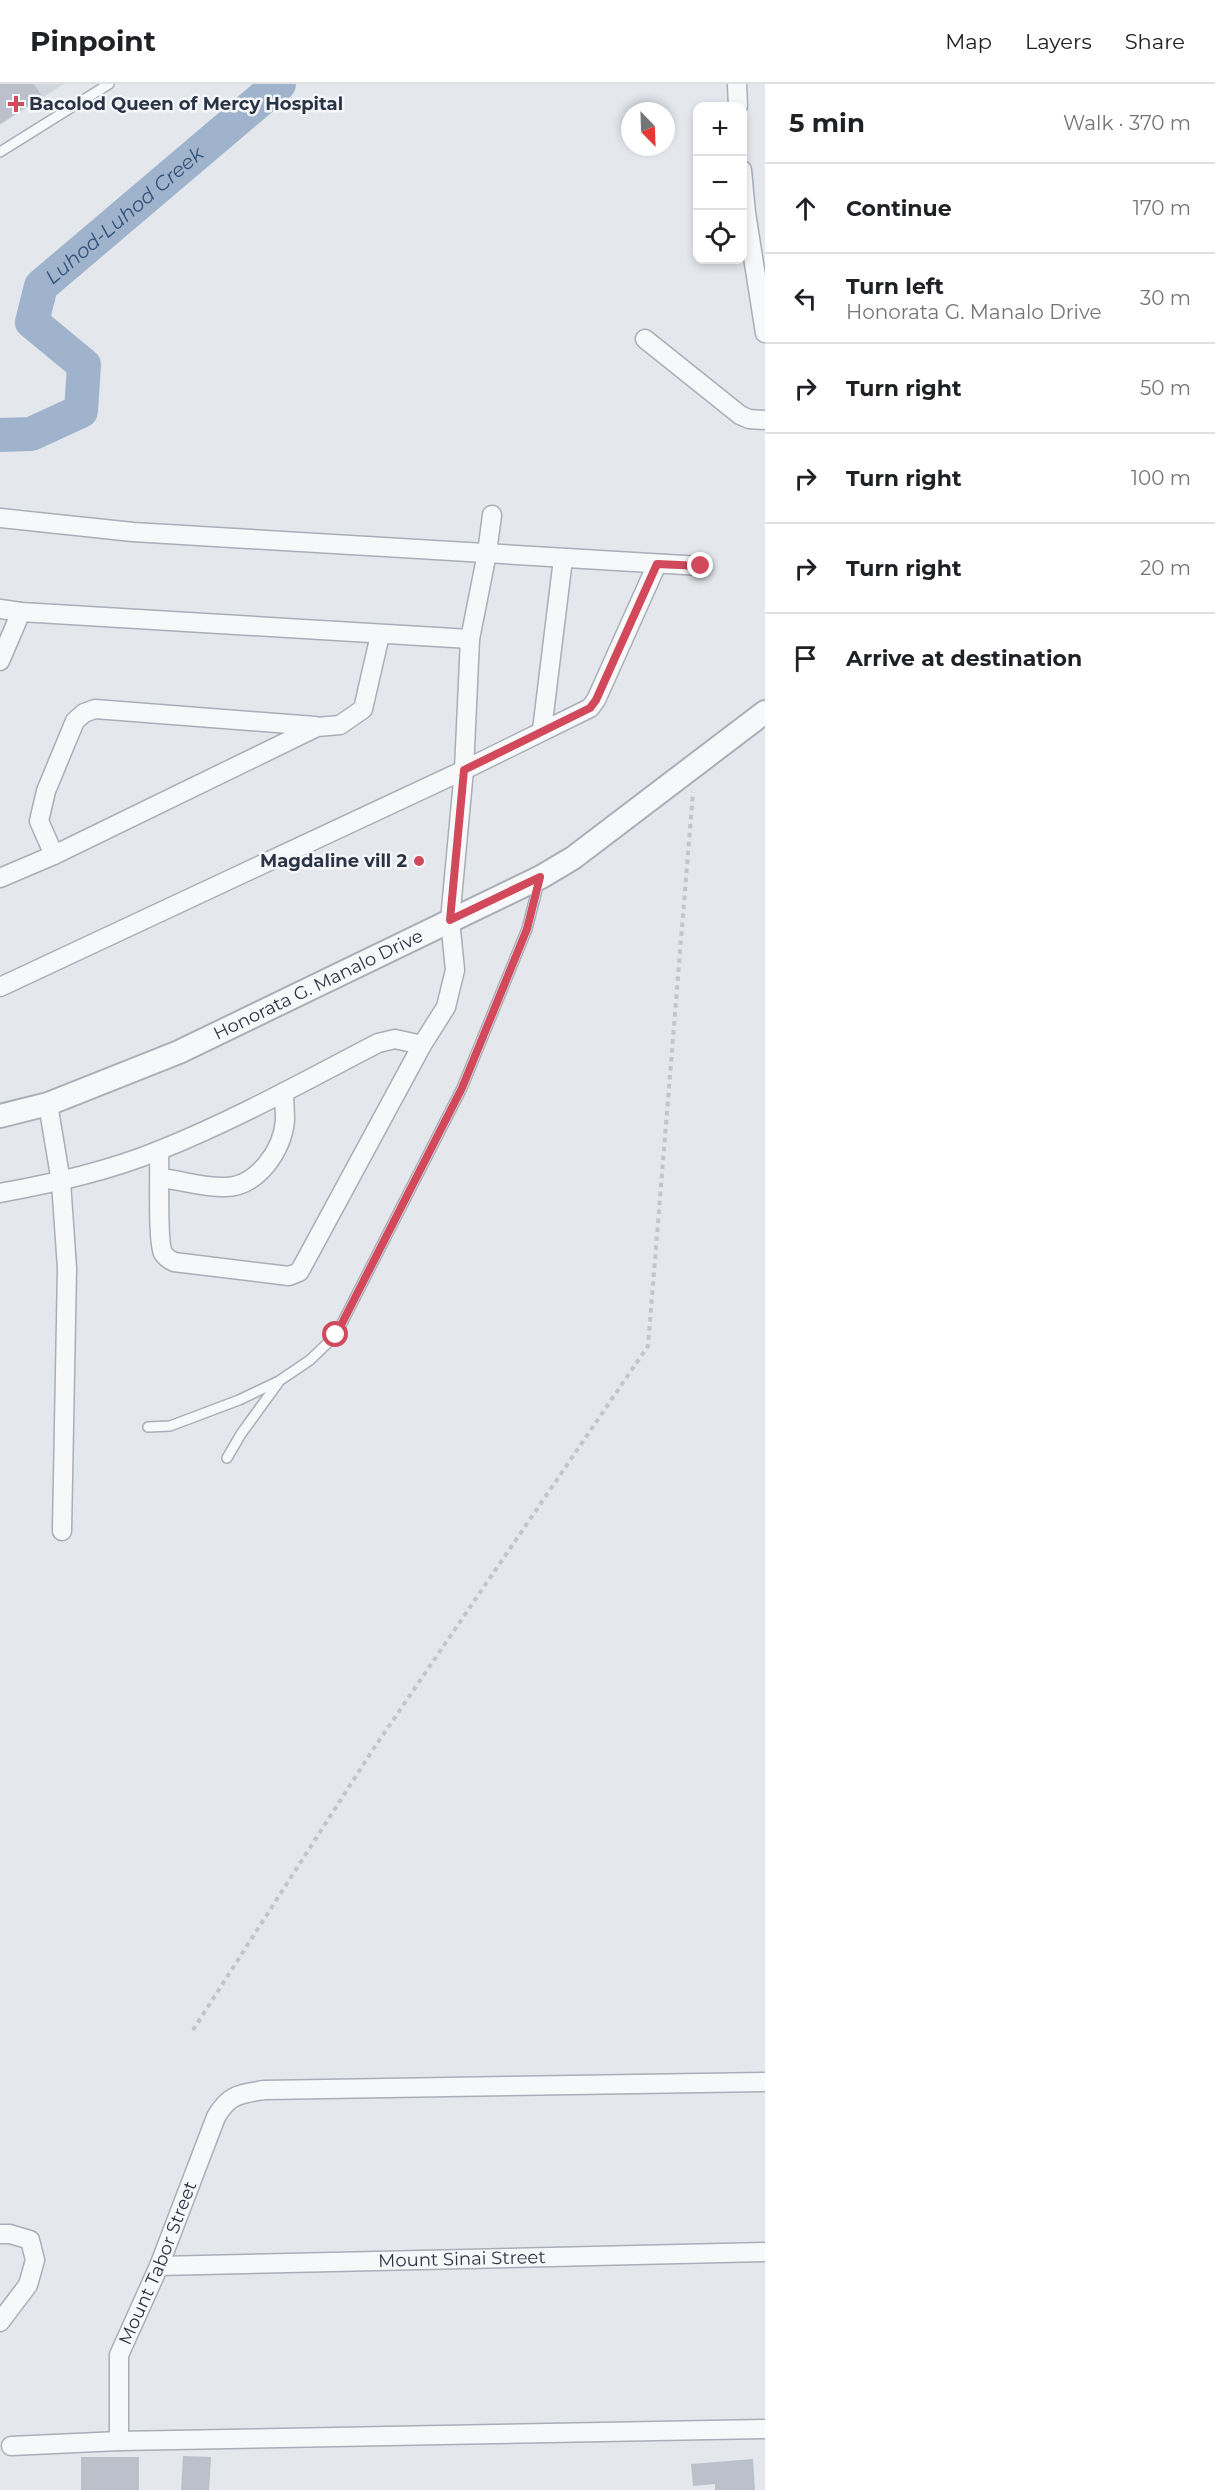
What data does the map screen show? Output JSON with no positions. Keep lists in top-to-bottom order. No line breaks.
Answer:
{"streets":{"street":["Honorata G. Manalo Drive","Mount Sinai Street","Mount Tabor Street"]},"crossings":[["Mount Sinai Street","Mount Tabor Street"]],"water":["Luhod-Luhod Creek"],"places":{"health":["Bacolod Queen of Mercy Hospital"],"other":["Magdaline vill 2"]},"north":"bottom right","page":{"header":"Pinpoint","nav":["Map","Layers","Share"],"heading":["5 min","Walk · 370 m"],"map_buttons":["+","−"],"list":[["Continue","170 m"],["Turn left","Honorata G. Manalo Drive","30 m"],["Turn right","50 m"],["Turn right","100 m"],["Turn right","20 m"],"Arrive at destination"]}}
